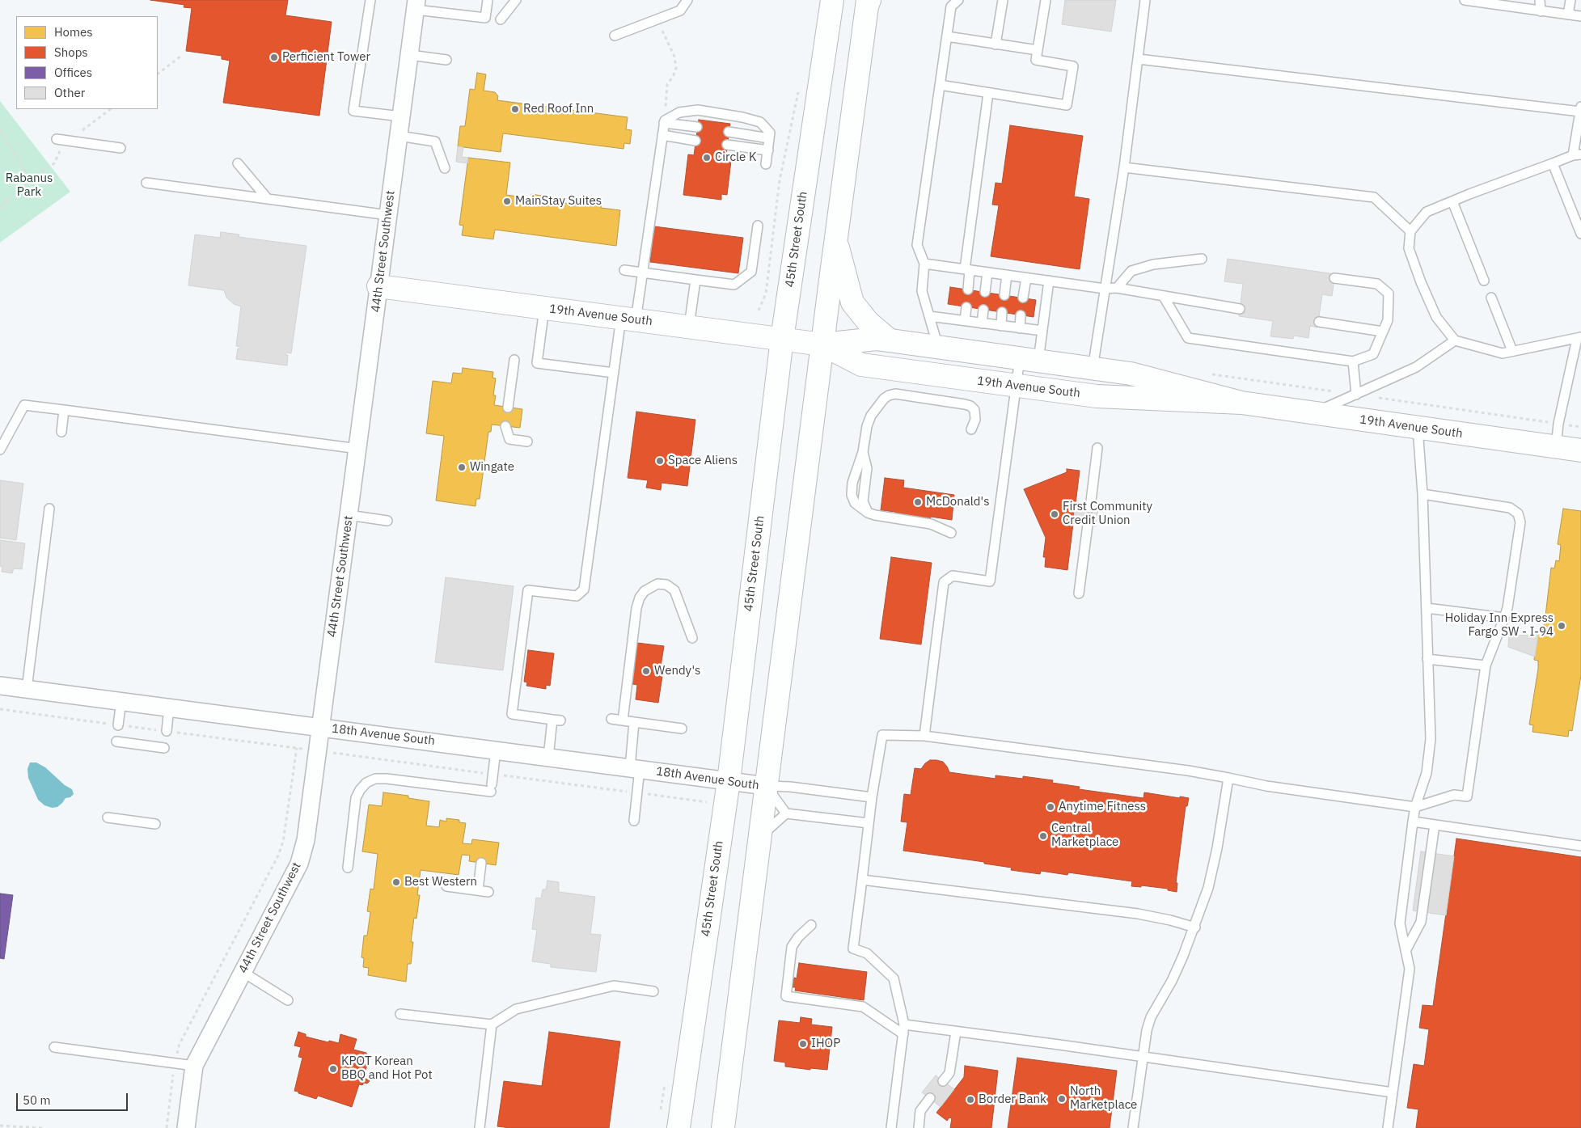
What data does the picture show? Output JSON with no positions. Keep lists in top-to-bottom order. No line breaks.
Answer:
{"streets":{"main road":["45th Street South","19th Avenue South"],"street":["44th Street Southwest","18th Avenue South"]},"crossings":[["45th Street South","19th Avenue South"],["45th Street South","18th Avenue South"],["44th Street Southwest","19th Avenue South"],["44th Street Southwest","18th Avenue South"]],"parks":["Rabanus Park"],"places":["Perficient Tower","Red Roof Inn","Circle K","MainStay Suites","Space Aliens","Wingate","McDonald's","First Community Credit Union","Holiday Inn Express Fargo SW - I-94","Wendy's","Anytime Fitness","Central Marketplace","Best Western","IHOP","KPOT Korean BBQ and Hot Pot","North Marketplace","Border Bank"],"legend":["Homes","Shops","Offices","Other"],"scale_bar":"50 m"}
